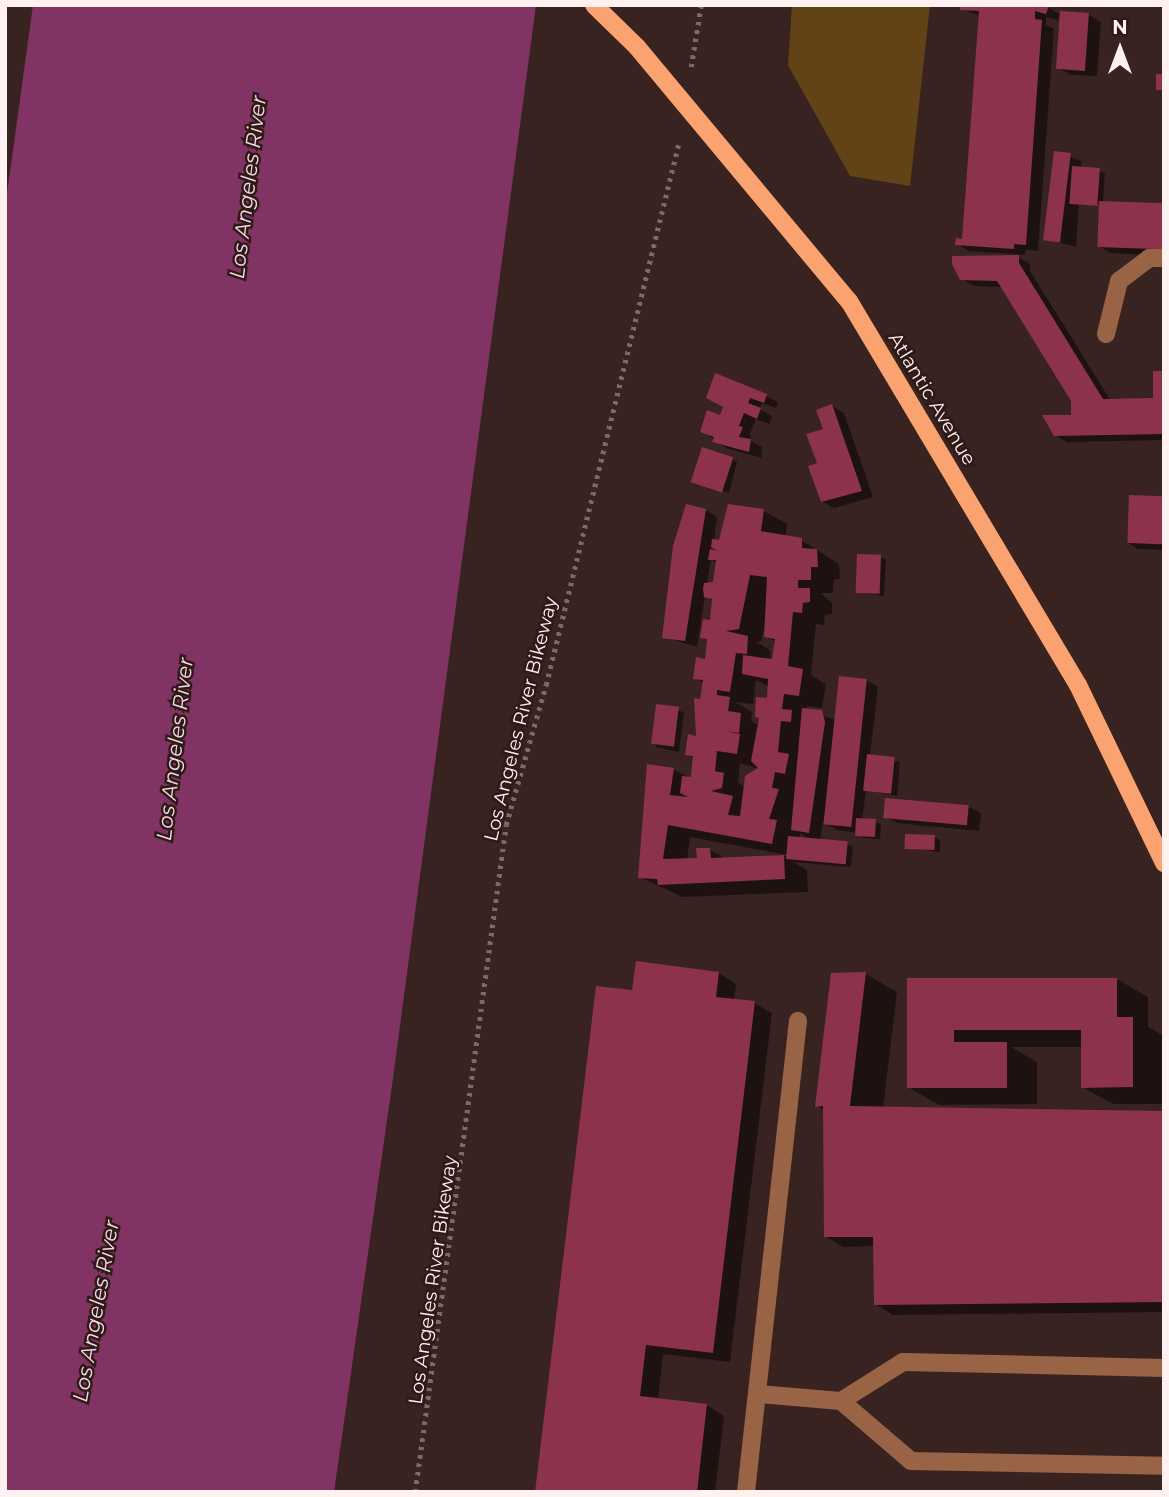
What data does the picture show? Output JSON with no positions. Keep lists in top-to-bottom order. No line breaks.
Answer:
{"streets":{"main road":["Atlantic Avenue"],"path":["Los Angeles River Bikeway"]},"water":["Los Angeles River"],"north":"top"}
